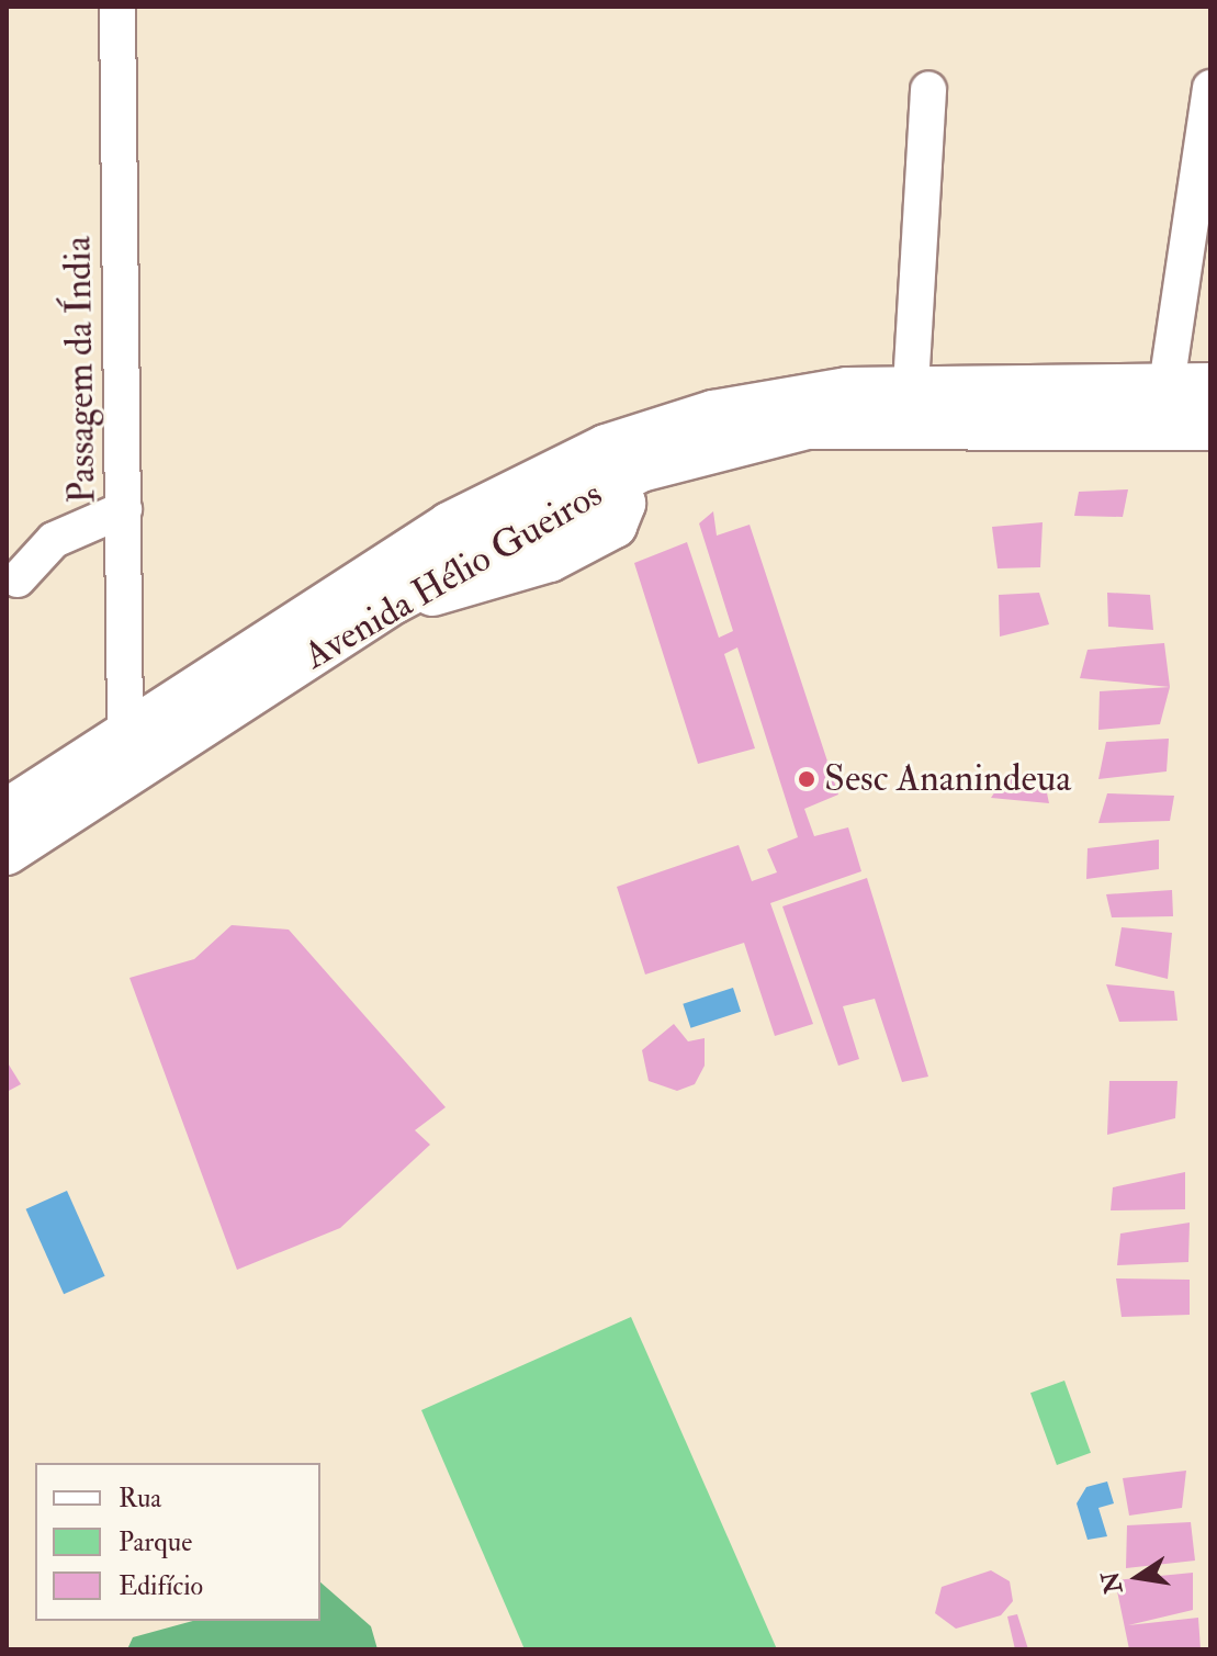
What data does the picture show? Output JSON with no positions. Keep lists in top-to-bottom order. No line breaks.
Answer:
{"streets":{"main road":["Avenida Hélio Gueiros"],"street":["Passagem da Índia"]},"crossings":[["Passagem da Índia","Avenida Hélio Gueiros"]],"places":["Sesc Ananindeua"],"legend":["Rua","Parque","Edifício"],"north":"left"}
